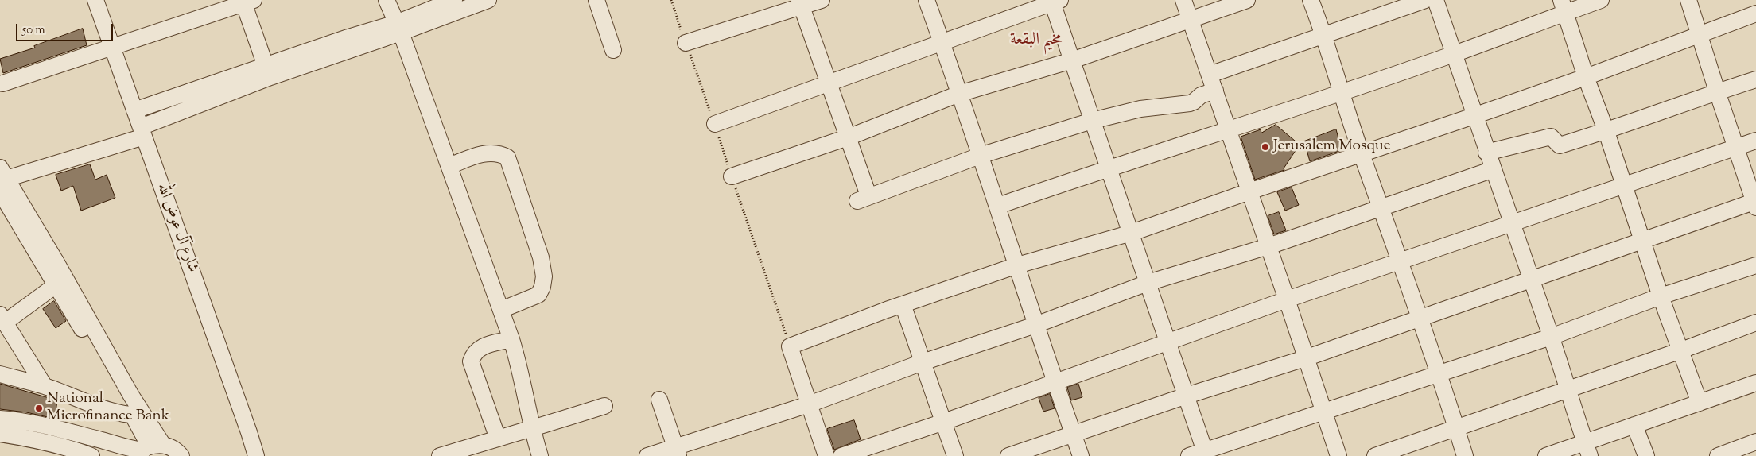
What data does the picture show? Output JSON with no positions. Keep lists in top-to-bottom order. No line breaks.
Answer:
{"streets":{"street":["شارع آل عوض الله"]},"districts":["مخيم البقعة"],"places":["Jerusalem Mosque","National Microfinance Bank"],"scale_bar":"50 m"}
